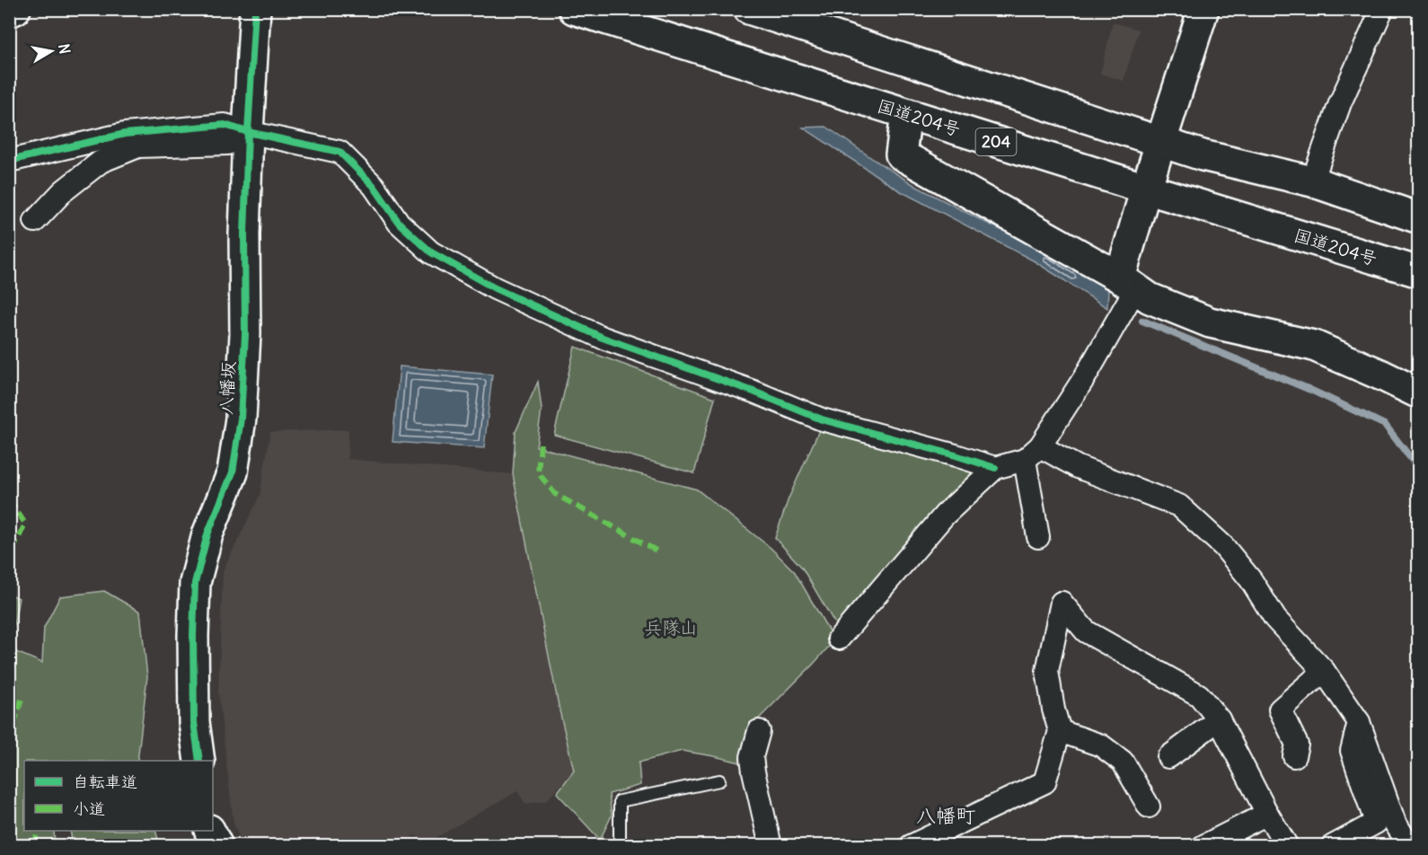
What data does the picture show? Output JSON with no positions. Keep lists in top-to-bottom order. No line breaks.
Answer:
{"streets":{"main road":["国道204号","204","八幡坂"]},"districts":["八幡町"],"parks":["兵隊山"],"legend":["自転車道","小道"],"north":"right"}
